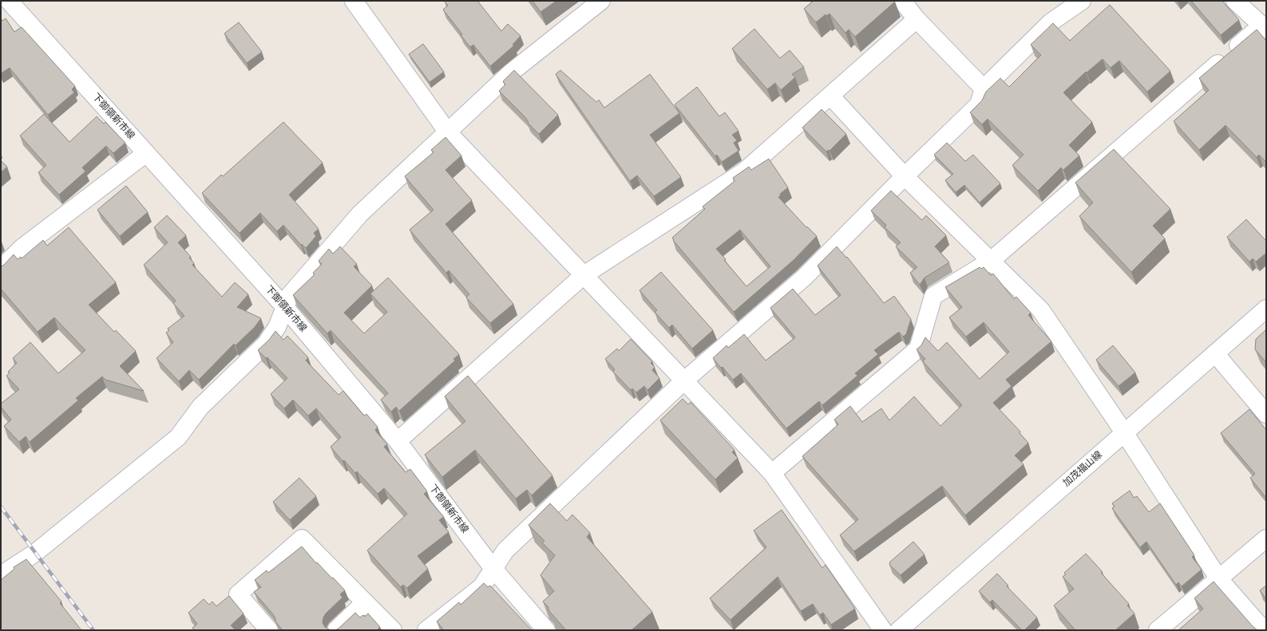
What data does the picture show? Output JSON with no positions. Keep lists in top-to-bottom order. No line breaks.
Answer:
{"streets":{"street":["下御領新市線","加茂福山線"]}}
